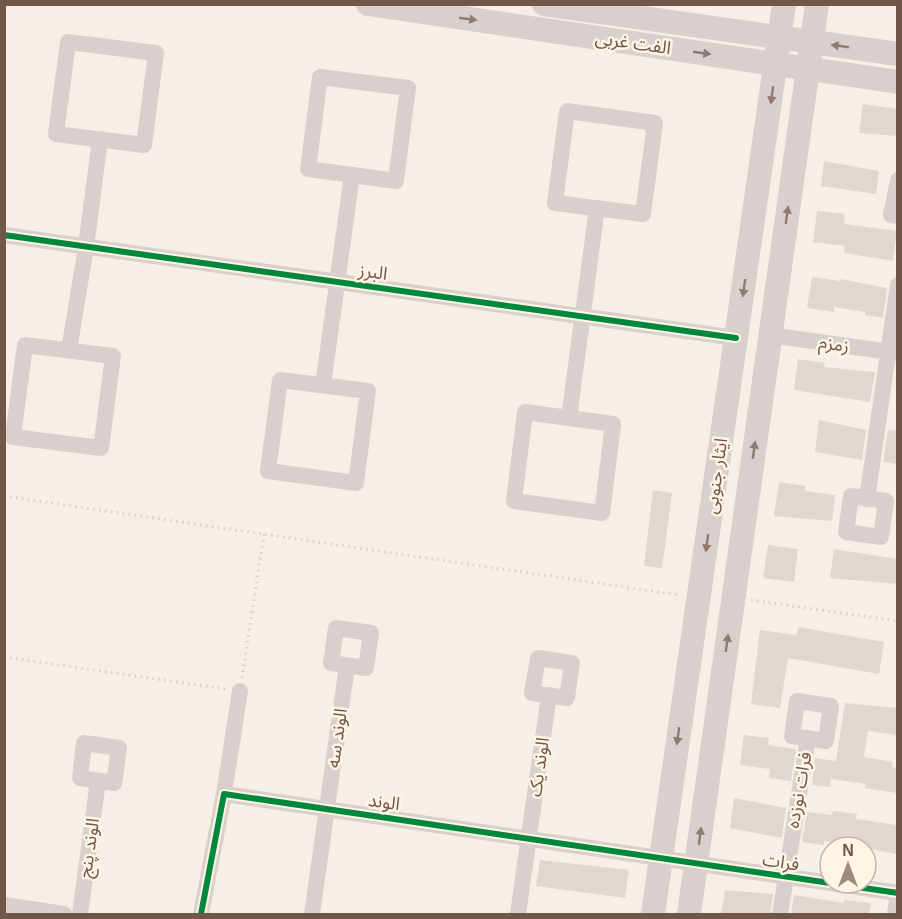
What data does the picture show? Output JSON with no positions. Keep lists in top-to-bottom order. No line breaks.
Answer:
{"streets":{"main road":["الفت غربی","ایثار جنوبی"],"street":["البرز","زمزم","الوند سه","الوند یک","فرات نوزده","الوند","الوند پنج","فرات"]},"crossings":[["الفت غربی","ایثار جنوبی"],["البرز","ایثار جنوبی"],["زمزم","ایثار جنوبی"],["ایثار جنوبی","الوند"],["ایثار جنوبی","فرات"],["الوند سه","الوند"],["الوند یک","الوند"],["فرات نوزده","فرات"],["الوند","فرات"]],"north":"top"}
